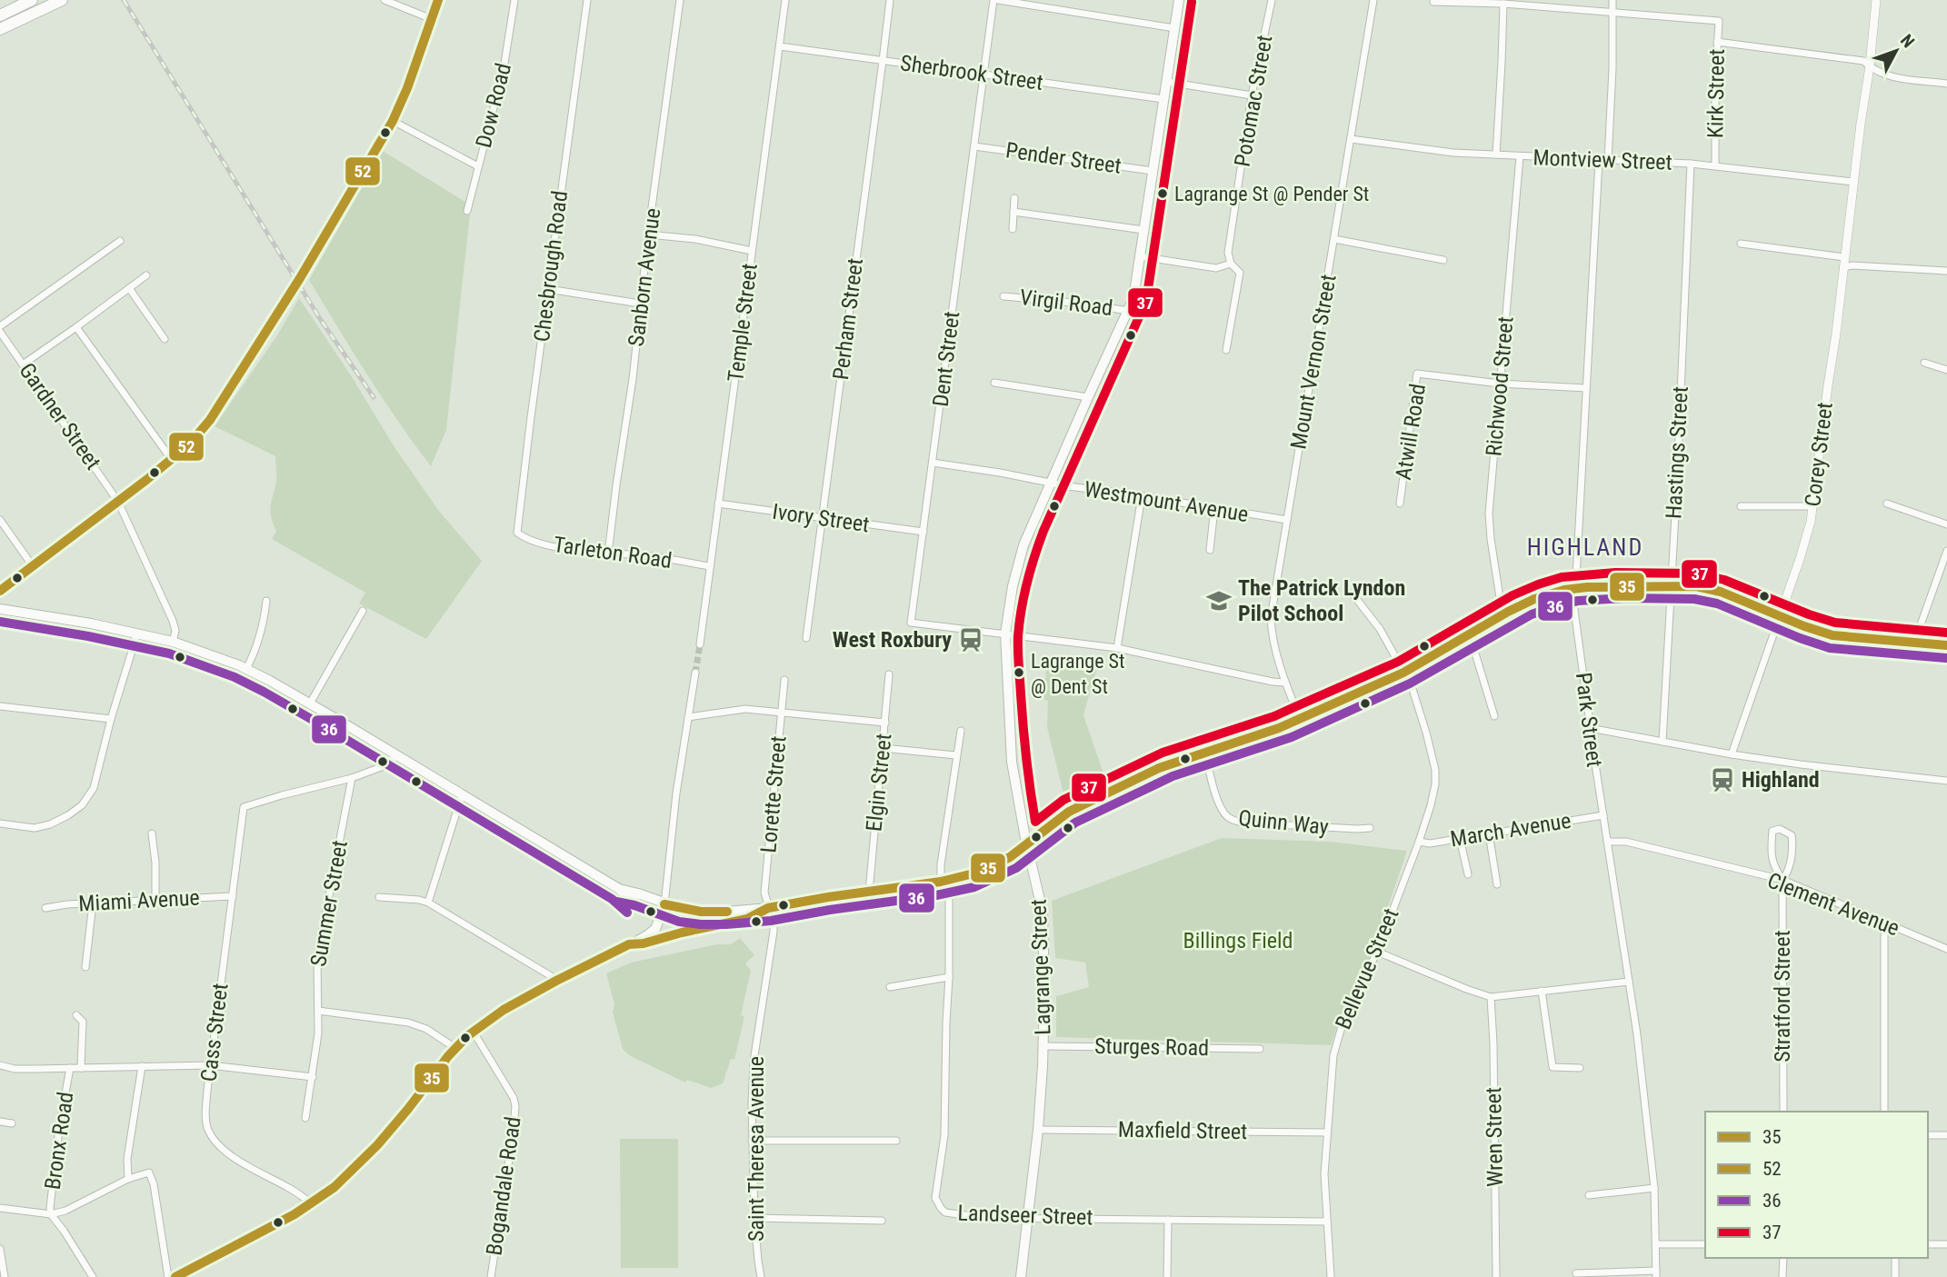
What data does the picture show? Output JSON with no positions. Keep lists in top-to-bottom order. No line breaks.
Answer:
{"streets":{"main road":["Lagrange Street"],"street":["Sherbrook Street","Kirk Street","Potomac Street","Dow Road","Pender Street","Montview Street","Chesbrough Road","Sanborn Avenue","Virgil Road","Perham Street","Temple Street","Dent Street","Mount Vernon Street","Richwood Street","Gardner Street","Atwill Road","Hastings Street","Corey Street","Westmount Avenue","Ivory Street","Tarleton Road","Park Street","Elgin Street","Lorette Street","Quinn Way","March Avenue","Miami Avenue","Summer Street","Clement Avenue","Bellevue Street","Stratford Street","Cass Street","Sturges Road","Maxfield Street","Wren Street","Bronx Road","Saint Theresa Avenue","Bogandale Road","Landseer Street"]},"crossings":[["Sherbrook Street","Perham Street"],["Sherbrook Street","Temple Street"],["Sherbrook Street","Dent Street"],["Sherbrook Street","Lagrange Street"],["Kirk Street","Montview Street"],["Pender Street","Dent Street"],["Pender Street","Lagrange Street"],["Montview Street","Mount Vernon Street"],["Montview Street","Richwood Street"],["Montview Street","Hastings Street"],["Montview Street","Corey Street"],["Montview Street","Park Street"],["Chesbrough Road","Tarleton Road"],["Sanborn Avenue","Tarleton Road"],["Virgil Road","Lagrange Street"],["Perham Street","Ivory Street"],["Temple Street","Ivory Street"],["Temple Street","Tarleton Road"],["Dent Street","Westmount Avenue"],["Dent Street","Ivory Street"],["Dent Street","Lagrange Street"],["Mount Vernon Street","Westmount Avenue"],["Richwood Street","Atwill Road"],["Atwill Road","Park Street"],["Westmount Avenue","Lagrange Street"],["Park Street","March Avenue"],["Park Street","Clement Avenue"],["Lorette Street","Saint Theresa Avenue"],["March Avenue","Bellevue Street"],["Miami Avenue","Cass Street"],["Summer Street","Cass Street"],["Clement Avenue","Stratford Street"],["Lagrange Street","Sturges Road"],["Lagrange Street","Maxfield Street"],["Lagrange Street","Landseer Street"],["Bellevue Street","Maxfield Street"],["Bellevue Street","Landseer Street"]],"districts":["HIGHLAND"],"parks":["Billings Field"],"places":{"other":["Lagrange St @ Pender St","Lagrange St @ Dent St"],"school or university":["The Patrick Lyndon Pilot School"],"station":["West Roxbury","Highland"]},"lines":["transit line 52","transit line 37","transit line 35","transit line 36"],"legend":["35","52","36","37"],"north":"top right"}
